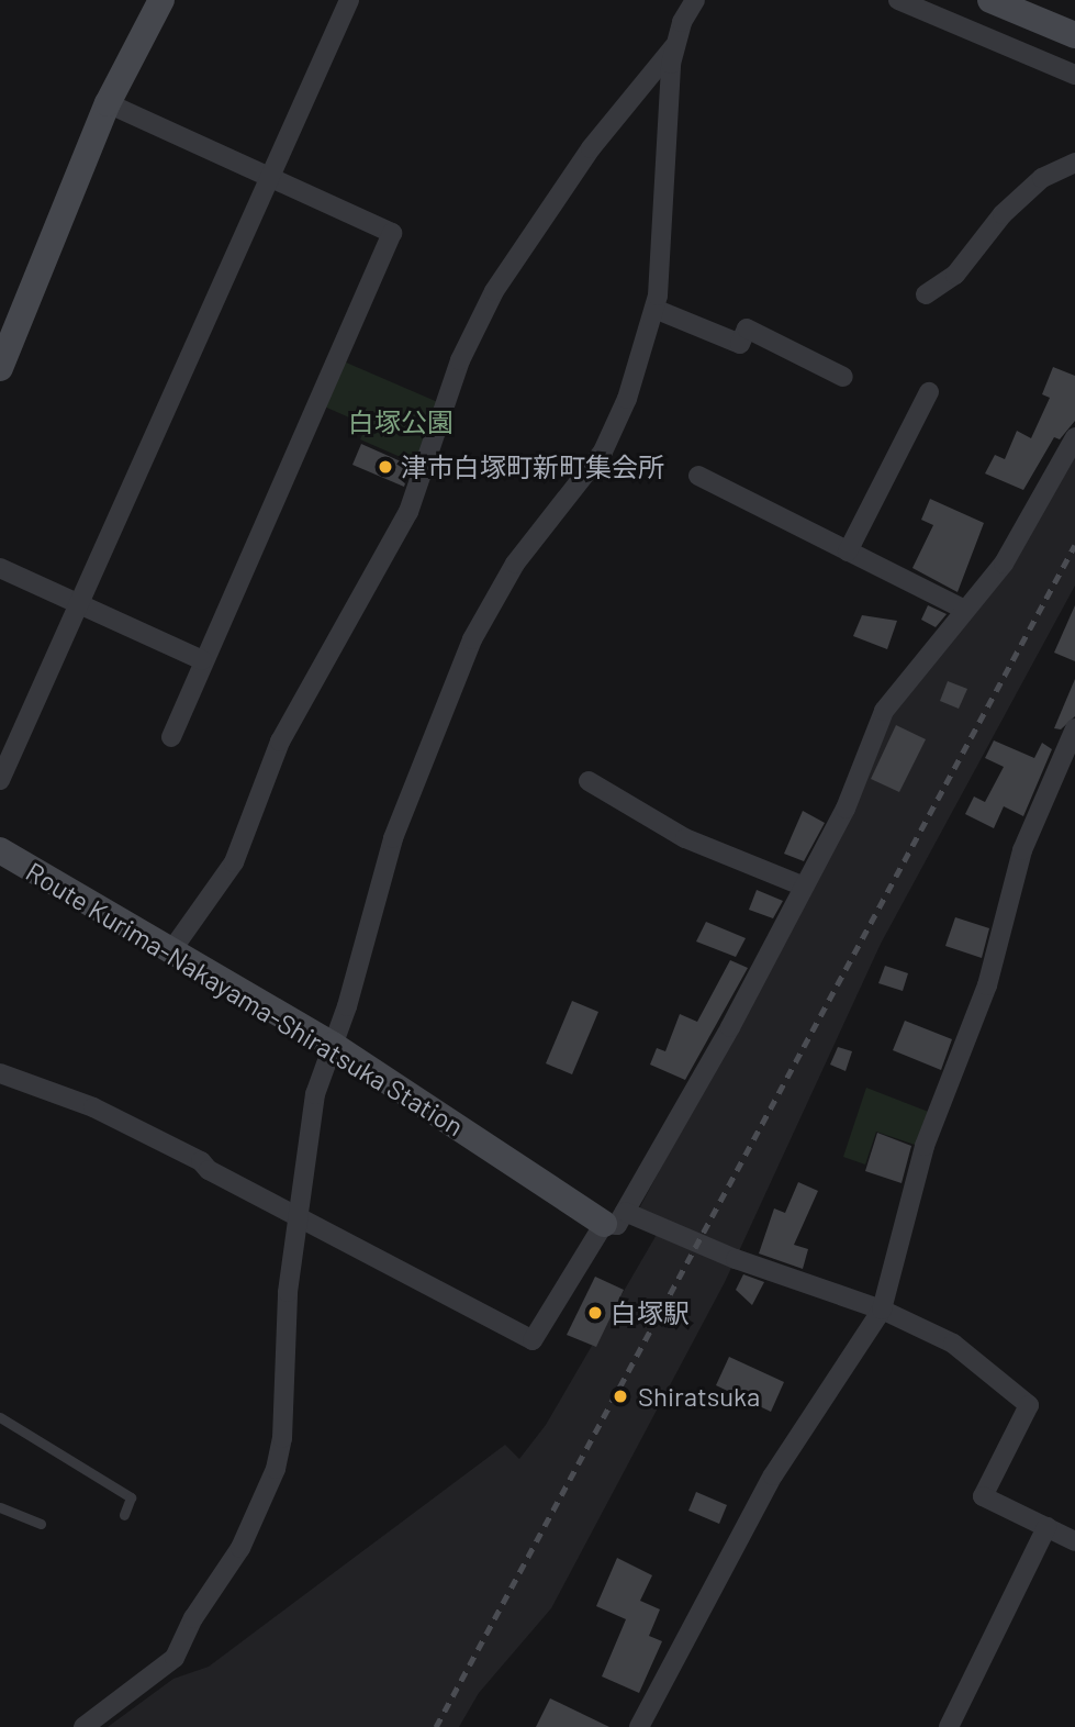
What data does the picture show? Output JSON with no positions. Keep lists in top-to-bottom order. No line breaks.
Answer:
{"streets":{"main road":["Route Kurima-Nakayama-Shiratsuka Station"]},"parks":["白塚公園"],"places":["津市白塚町新町集会所","白塚駅","Shiratsuka"]}
